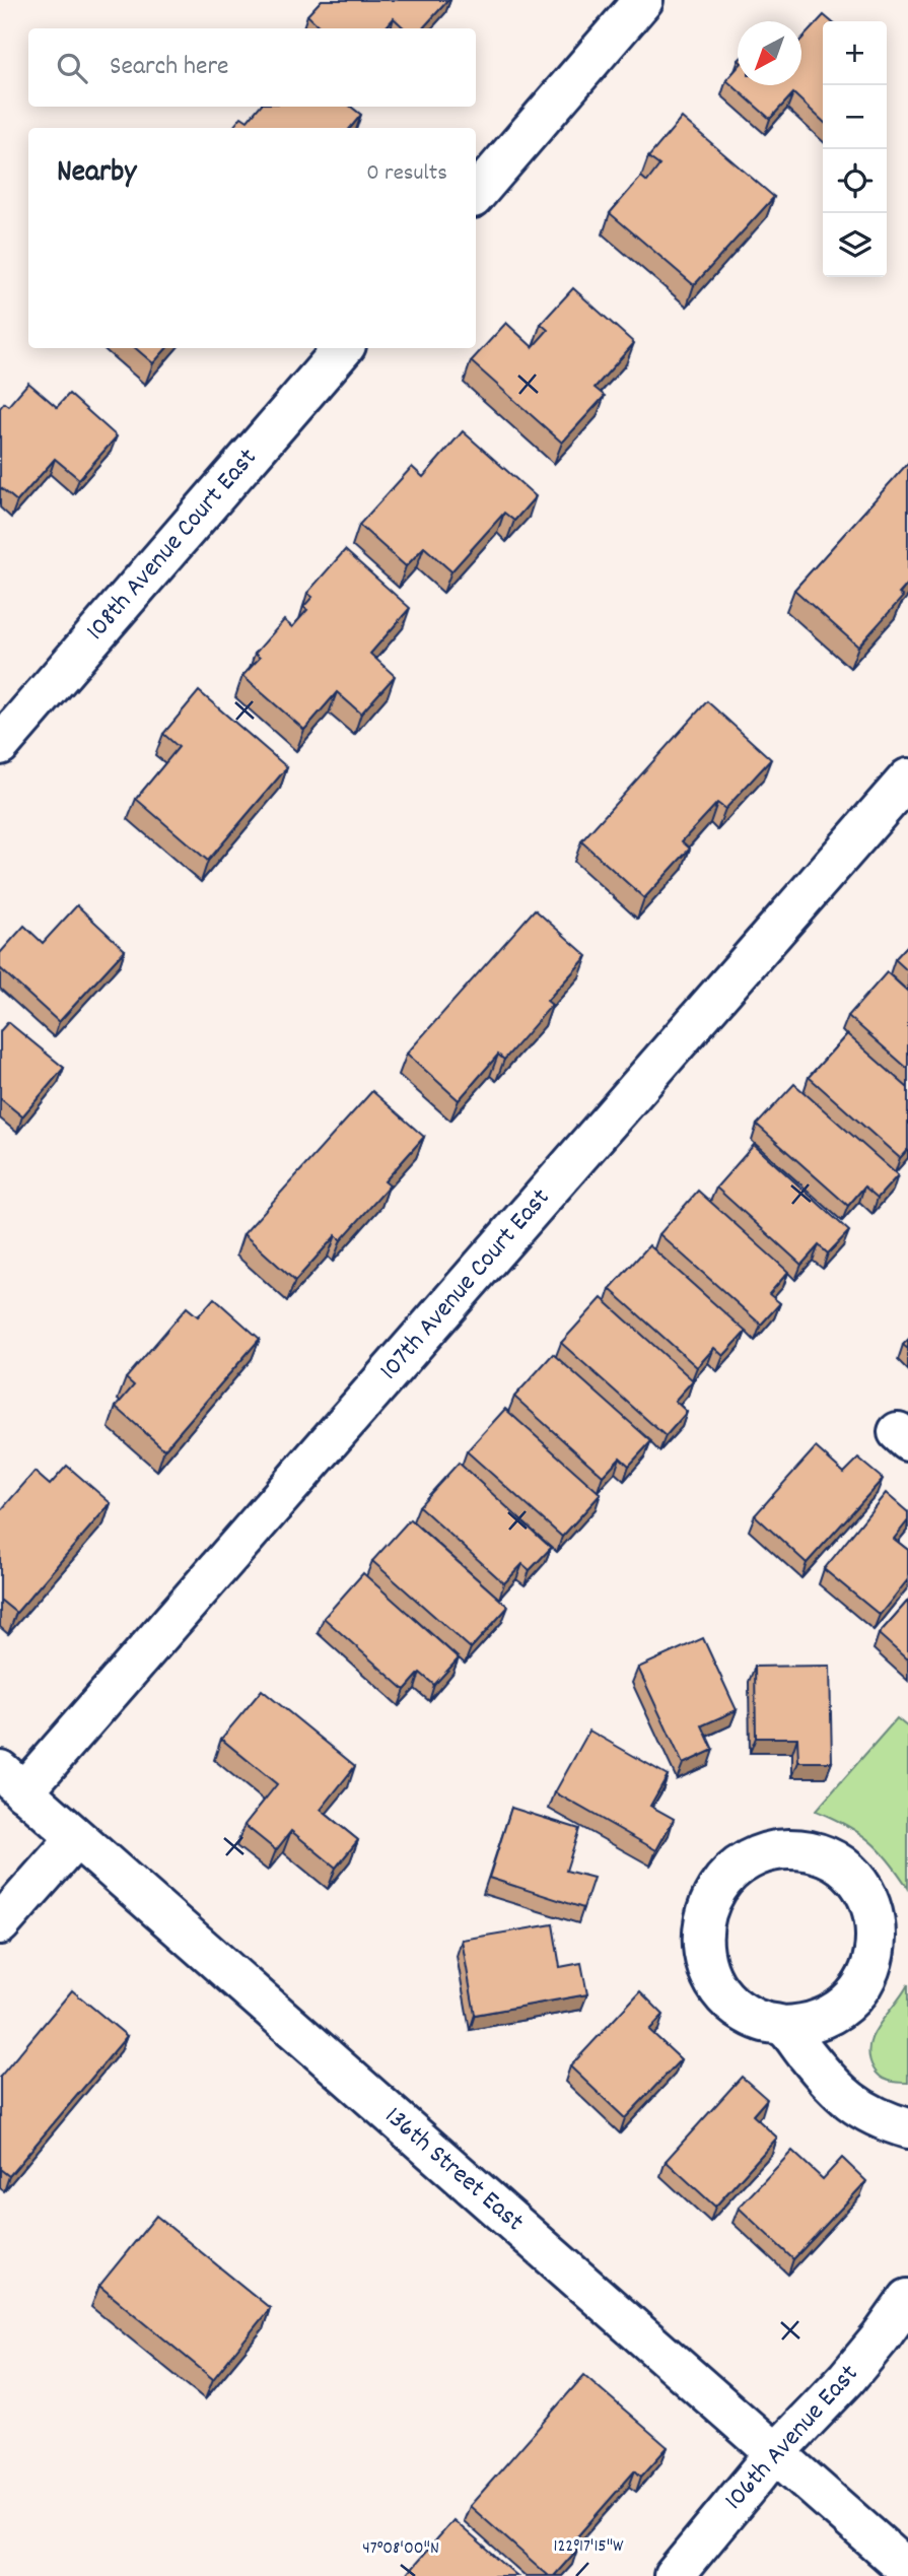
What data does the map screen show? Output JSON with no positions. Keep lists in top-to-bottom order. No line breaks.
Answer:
{"streets":{"street":["108th Avenue Court East","107th Avenue Court East","136th Street East","106th Avenue East"]},"crossings":[["107th Avenue Court East","136th Street East"],["136th Street East","106th Avenue East"]],"north":"bottom left","page":{"map_buttons":["+","−"],"search":"Search here","heading":["Nearby","0 results"]},"coordinates":["122°17'15\"W","47°08'00\"N"]}
